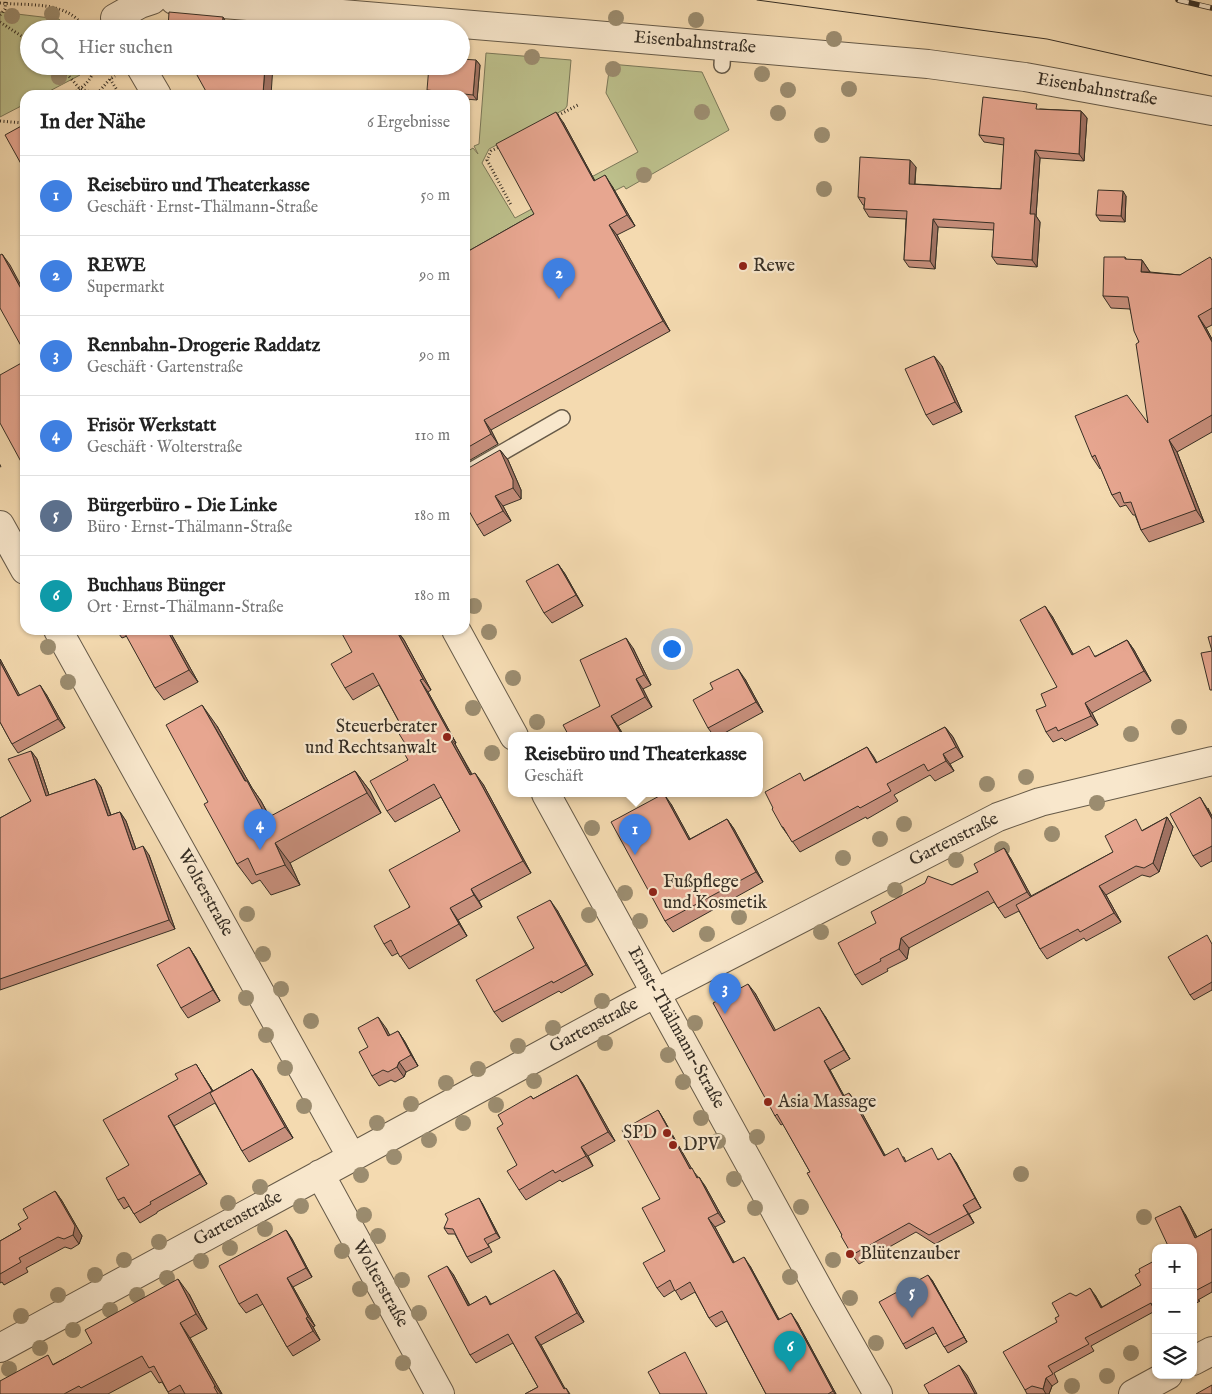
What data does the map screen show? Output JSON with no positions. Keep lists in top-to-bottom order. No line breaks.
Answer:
{"streets":{"street":["Eisenbahnstraße","Gartenstraße","Wolterstraße","Ernst-Thälmann-Straße"]},"crossings":[["Gartenstraße","Wolterstraße"],["Gartenstraße","Ernst-Thälmann-Straße"]],"places":["Rewe","Steuerberater und Rechtsanwalt","Fußpflege und Kosmetik","Asia Massage","SPD","DPV","Blütenzauber"],"page":{"search":"Hier suchen","heading":["In der Nähe","6 Ergebnisse"],"list":[{"mark":"1","name":"Reisebüro und Theaterkasse","note":"Geschäft · Ernst-Thälmann-Straße","value":"50 m"},{"mark":"2","name":"REWE","note":"Supermarkt","value":"90 m"},{"mark":"3","name":"Rennbahn-Drogerie Raddatz","note":"Geschäft · Gartenstraße","value":"90 m"},{"mark":"4","name":"Frisör Werkstatt","note":"Geschäft · Wolterstraße","value":"110 m"},{"mark":"5","name":"Bürgerbüro - Die Linke","note":"Büro · Ernst-Thälmann-Straße","value":"180 m"},{"mark":"6","name":"Buchhaus Bünger","note":"Ort · Ernst-Thälmann-Straße","value":"180 m"}],"pins":["2","4","1","3","5","6"],"popup":["Reisebüro und Theaterkasse","Geschäft"],"map_buttons":["+","−"]}}
